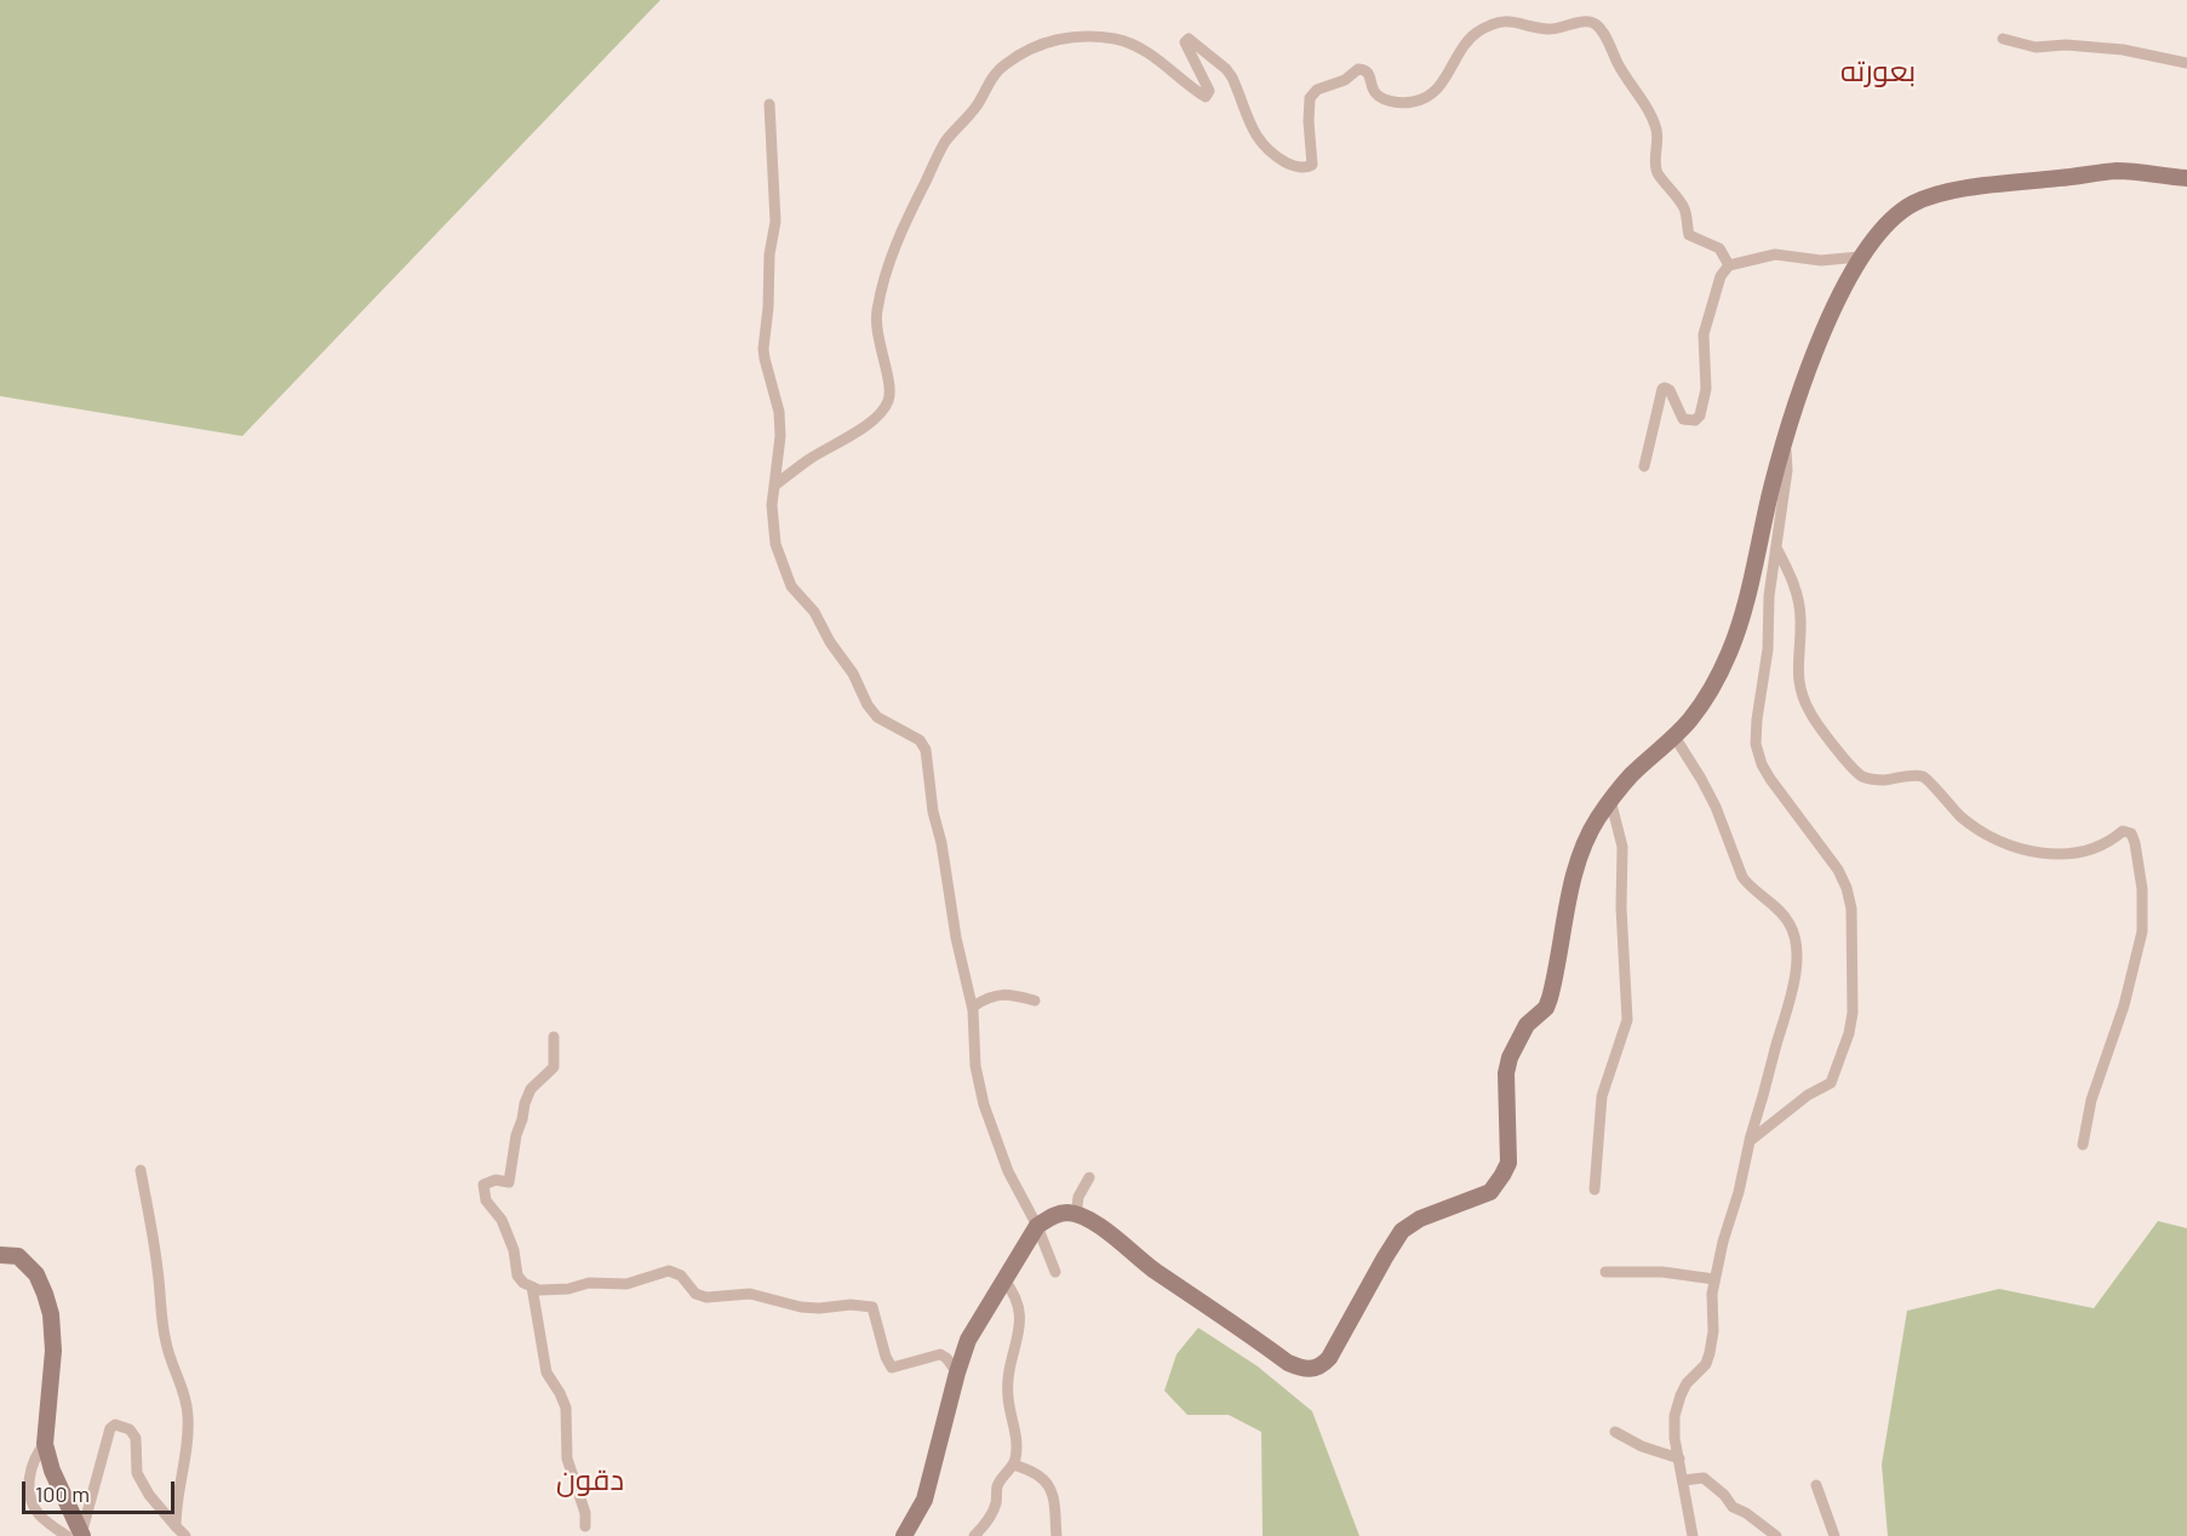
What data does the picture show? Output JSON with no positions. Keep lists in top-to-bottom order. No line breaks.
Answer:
{"districts":["بعورته","دقون"],"scale_bar":"100 m"}
